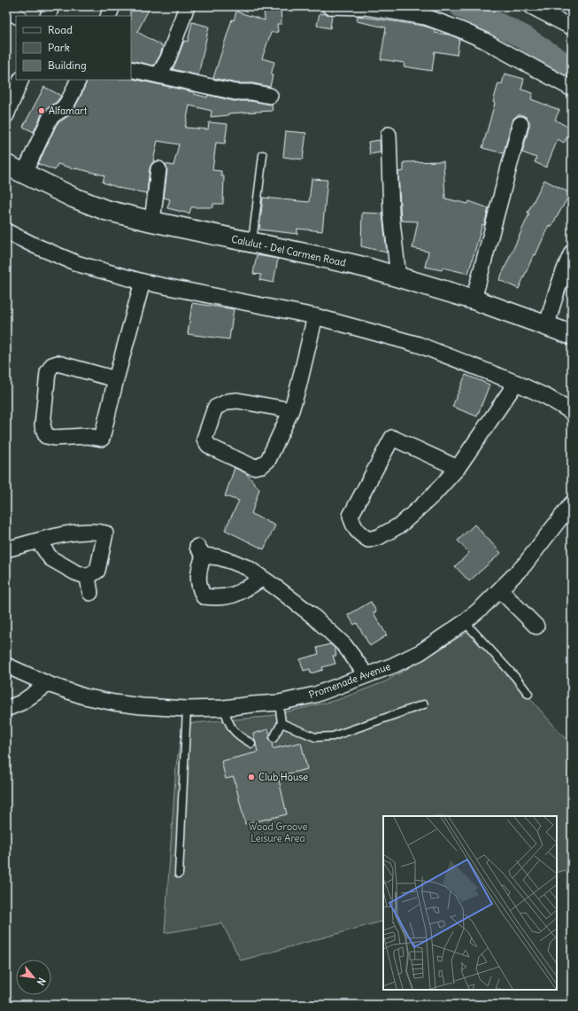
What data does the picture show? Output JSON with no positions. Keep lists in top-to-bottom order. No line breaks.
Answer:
{"streets":{"main road":["Calulut - Del Carmen Road"],"street":["Promenade Avenue"]},"parks":["Wood Groove Leisure Area"],"places":["Alfamart","Club House"],"legend":["Road","Park","Building"],"north":"bottom right"}
